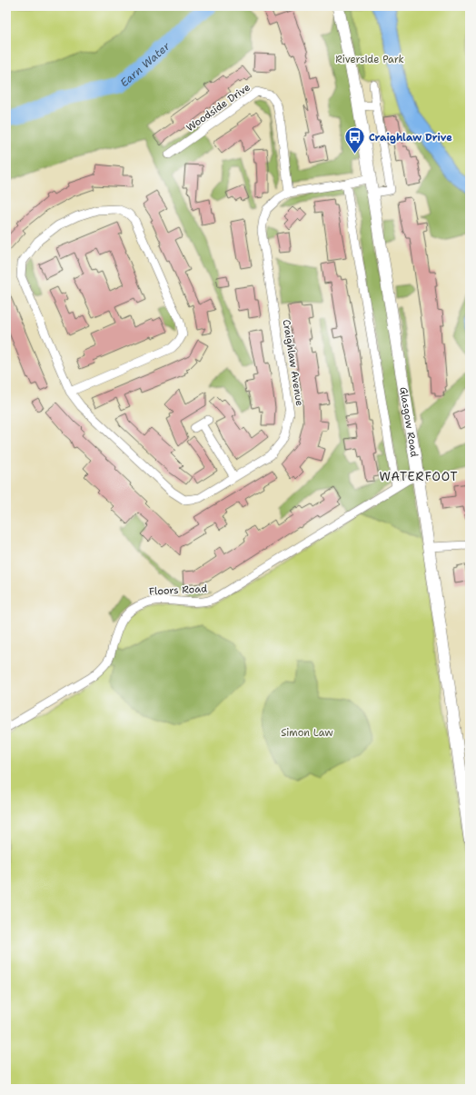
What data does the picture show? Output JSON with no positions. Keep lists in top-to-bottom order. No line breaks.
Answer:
{"streets":{"main road":["Glasgow Road"],"street":["Woodside Drive","Craighlaw Avenue","Floors Road"]},"crossings":[["Woodside Drive","Craighlaw Avenue"],["Craighlaw Avenue","Glasgow Road"],["Glasgow Road","Floors Road"]],"districts":["WATERFOOT"],"water":["Earn Water"],"parks":["Riverside Park","Simon Law"],"places":{"bus stop":["Craighlaw Drive"]}}
